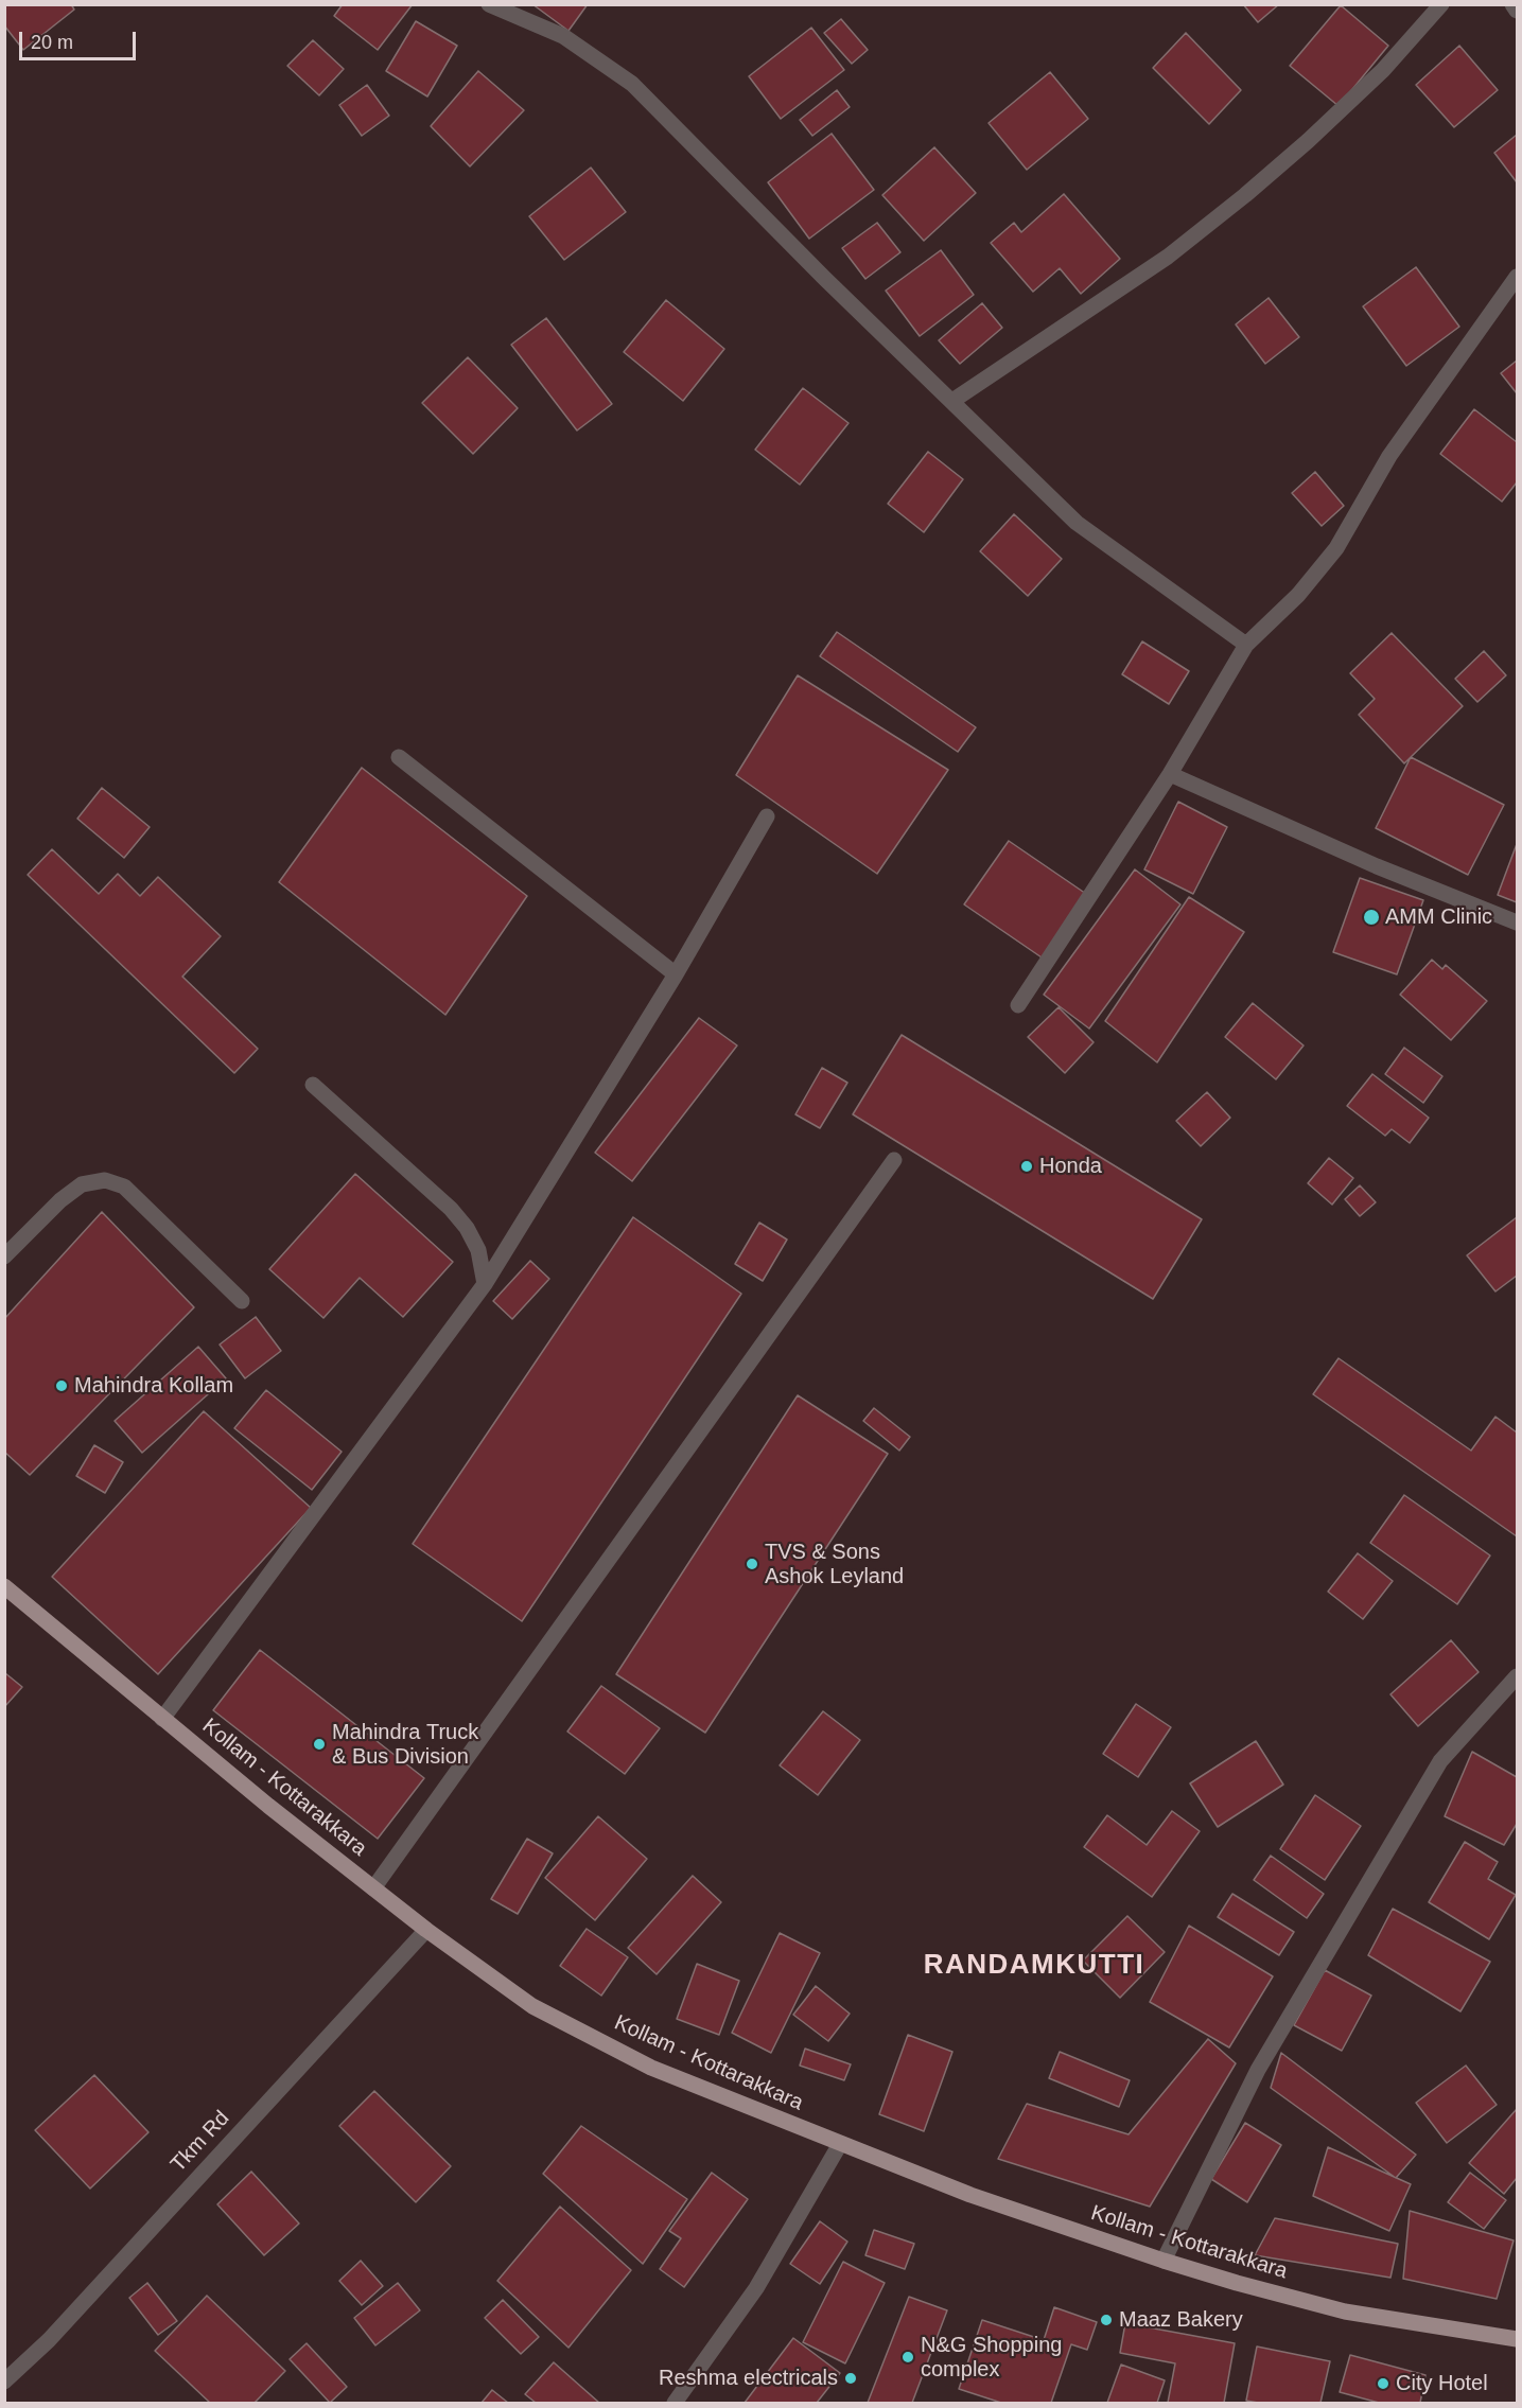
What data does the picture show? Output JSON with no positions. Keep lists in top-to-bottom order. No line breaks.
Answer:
{"streets":{"main road":["Kollam - Kottarakkara"],"street":["Tkm Rd"]},"crossings":[["Kollam - Kottarakkara","Tkm Rd"]],"districts":["RANDAMKUTTI"],"places":["AMM Clinic","Honda","Mahindra Kollam","TVS & Sons Ashok Leyland","Mahindra Truck & Bus Division","Maaz Bakery","N&G Shopping complex","Reshma electricals","City Hotel"],"scale_bar":"20 m"}
